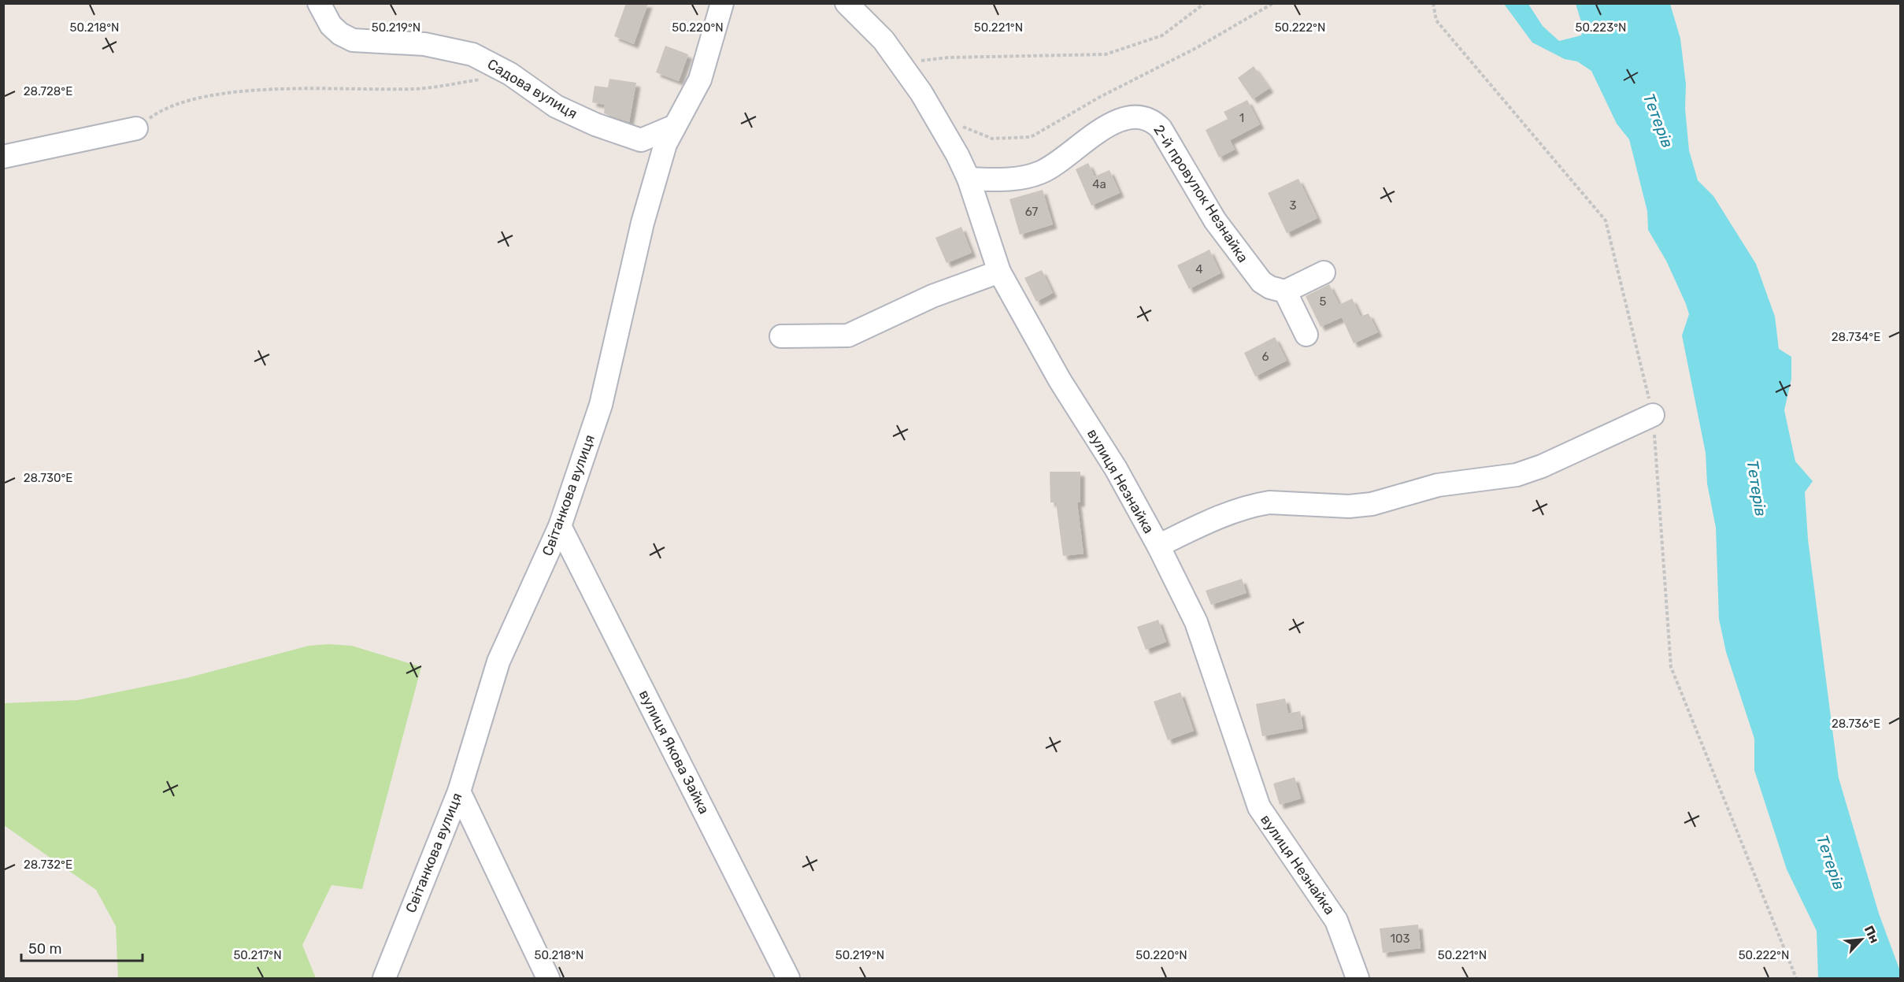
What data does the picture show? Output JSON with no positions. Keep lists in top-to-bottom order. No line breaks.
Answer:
{"streets":{"street":["Садова вулиця","2-й провулок Незнайка","вулиця Незнайка","Світанкова вулиця","вулиця Якова Зайка"]},"crossings":[["Садова вулиця","Світанкова вулиця"],["2-й провулок Незнайка","вулиця Незнайка"],["Світанкова вулиця","вулиця Якова Зайка"]],"water":["Тетерів"],"house_numbers":["1","4а","3","67","4","5","6","103"],"scale_bar":"50 m","north":"top right","coordinates":["50.218°N","50.219°N","50.220°N","50.221°N","50.222°N","50.223°N","28.728°E","28.734°E","28.730°E","28.736°E","28.732°E","50.217°N"]}
